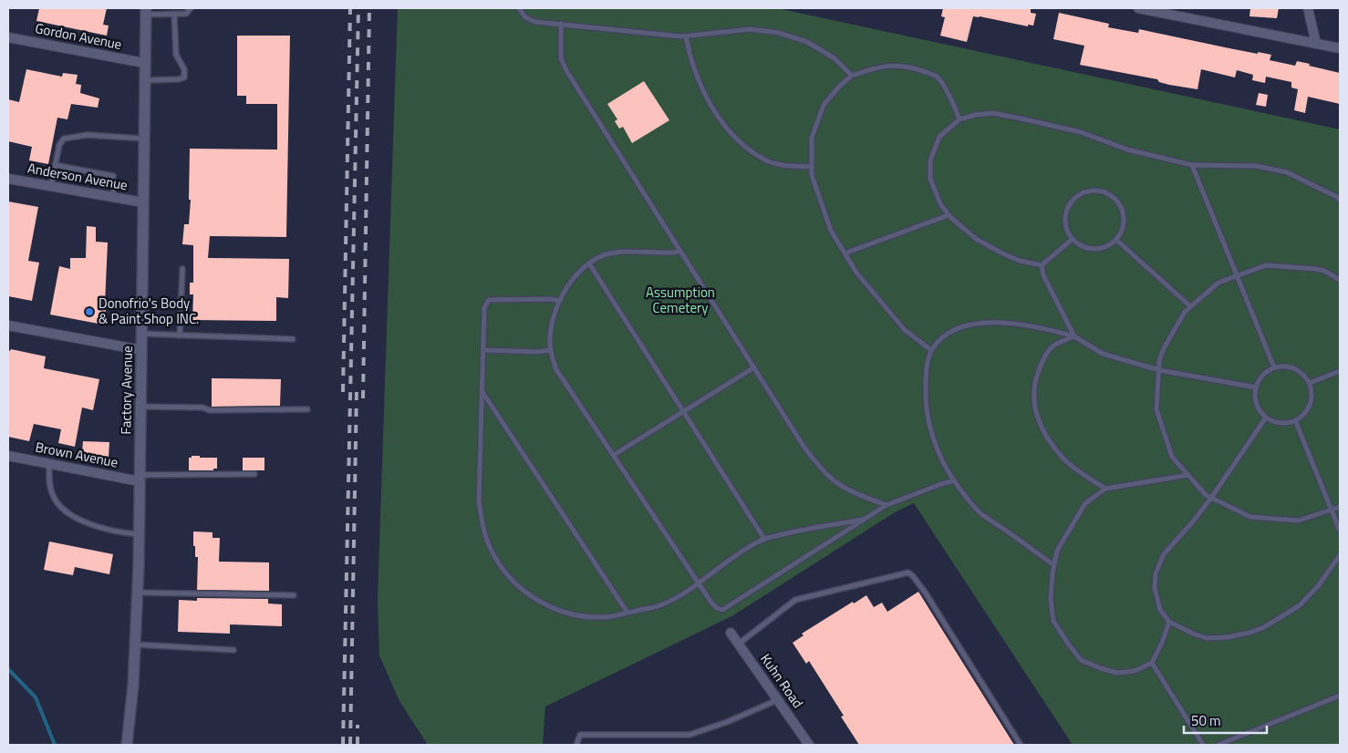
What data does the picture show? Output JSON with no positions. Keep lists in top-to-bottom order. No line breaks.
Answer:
{"streets":{"street":["Gordon Avenue","Anderson Avenue","Factory Avenue","Brown Avenue","Kuhn Road"]},"crossings":[["Gordon Avenue","Factory Avenue"],["Anderson Avenue","Factory Avenue"],["Factory Avenue","Brown Avenue"]],"parks":["Assumption Cemetery"],"places":["Donofrio's Body & Paint Shop INC."],"scale_bar":"50 m"}
